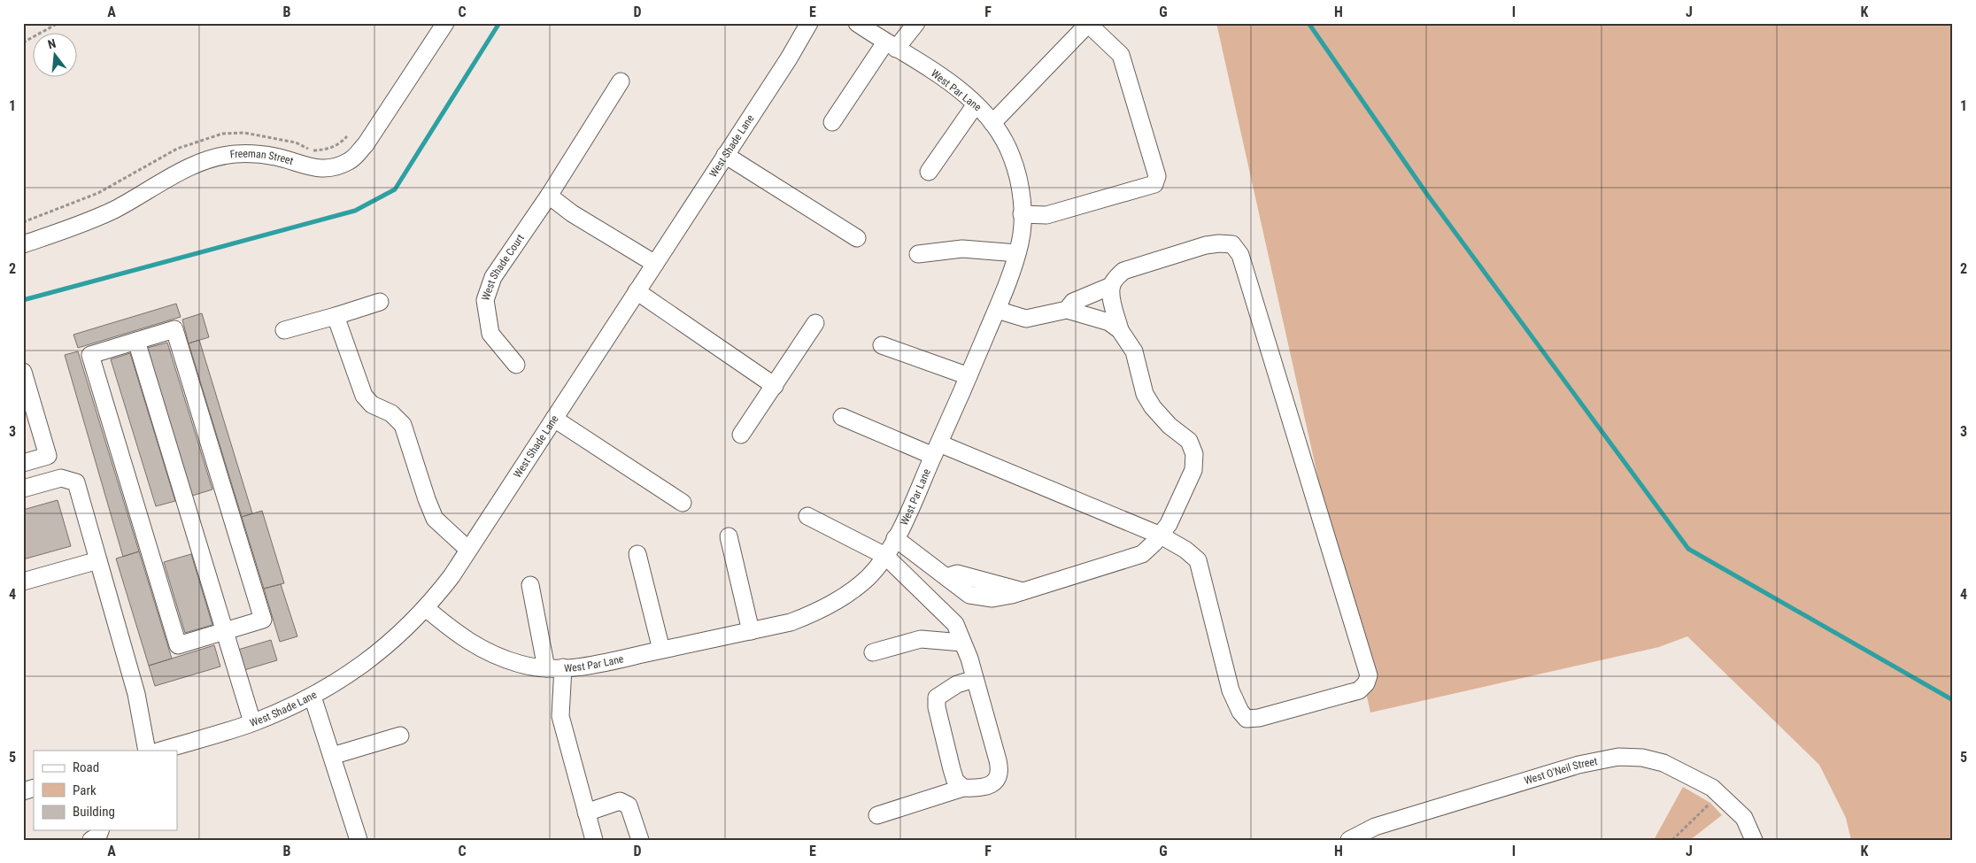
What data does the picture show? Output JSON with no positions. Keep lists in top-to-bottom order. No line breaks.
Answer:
{"streets":{"street":["West Par Lane","West Shade Lane","Freeman Street","West Shade Court","West O'Neil Street"]},"crossings":[["West Par Lane","West Shade Lane"]],"legend":["Road","Park","Building"],"north":"top","grid":{"columns":["A","B","C","D","E","F","G","H","I","J","K"],"rows":["1","2","3","4","5"]}}
